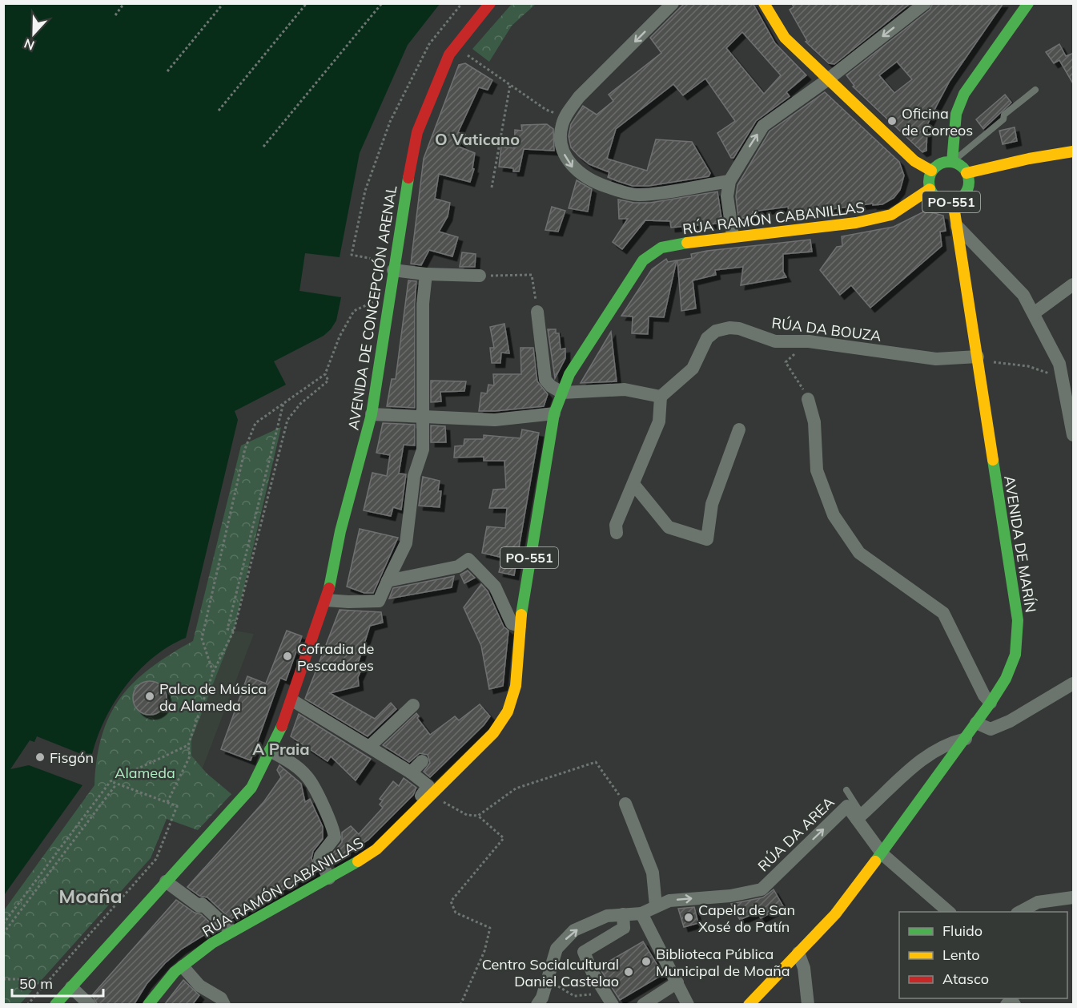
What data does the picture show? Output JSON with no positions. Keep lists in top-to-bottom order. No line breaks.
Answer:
{"streets":{"main road":["PO-551","RÚA RAMÓN CABANILLAS","AVENIDA DE CONCEPCIÓN ARENAL","AVENIDA DE MARÍN"],"street":["RÚA DA BOUZA","RÚA DA AREA"]},"crossings":[["PO-551","RÚA RAMÓN CABANILLAS"],["PO-551","AVENIDA DE MARÍN"],["RÚA RAMÓN CABANILLAS","AVENIDA DE MARÍN"],["RÚA DA BOUZA","AVENIDA DE MARÍN"],["AVENIDA DE MARÍN","RÚA DA AREA"]],"one_way":["RÚA DA AREA"],"districts":["O Vaticano","A Praia","Moaña"],"parks":["Alameda"],"places":["Oficina de Correos","Cofradia de Pescadores","Palco de Música da Alameda","Fisgón","Capela de San Xosé do Patín","Biblioteca Pública Municipal de Moaña","Centro Socialcultural Daniel Castelao"],"legend":["Fluido","Lento","Atasco"],"scale_bar":"50 m","north":"bottom"}
